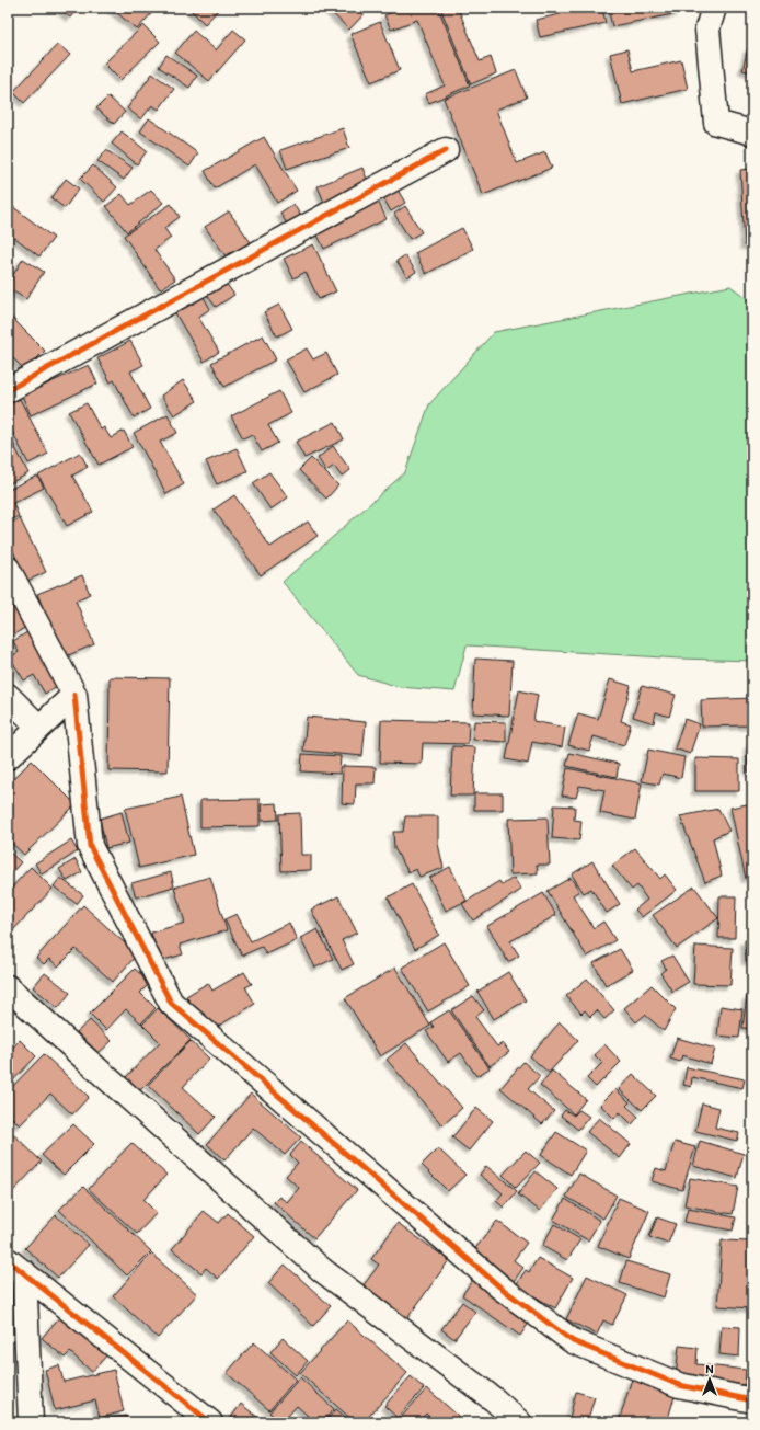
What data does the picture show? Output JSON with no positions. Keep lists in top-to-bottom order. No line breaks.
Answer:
{"north":"top"}
